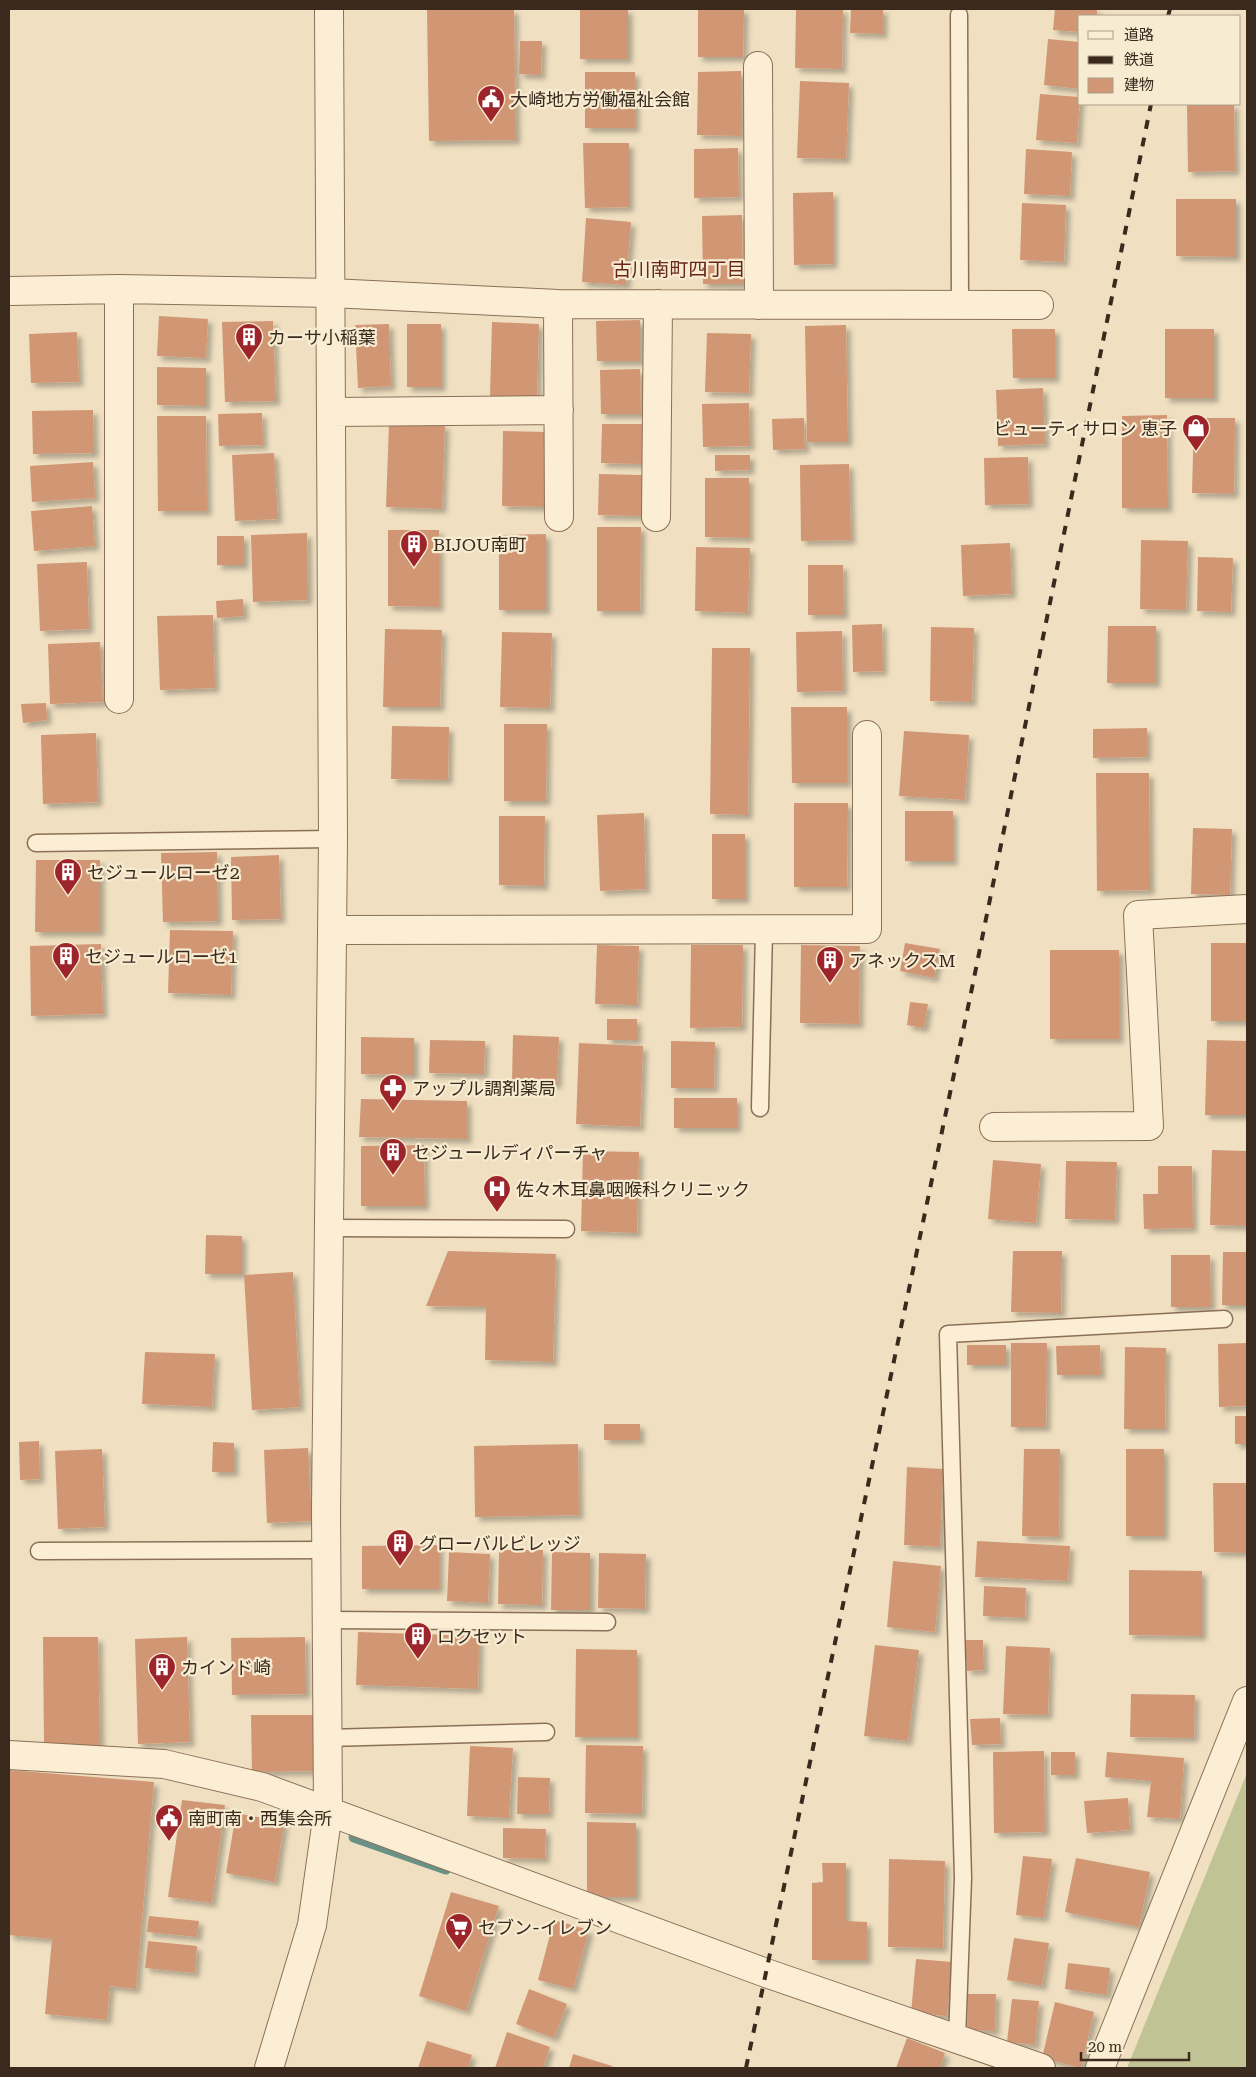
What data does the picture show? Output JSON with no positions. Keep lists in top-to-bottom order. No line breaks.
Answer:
{"districts":["古川南町四丁目"],"places":{"public building":["大崎地方労働福祉会館","南町南・西集会所"],"building":["カーサ小稲葉","BIJOU南町","セジュールローゼ2","セジュールローゼ1","アネックスM","セジュールディパーチャ","グローバルビレッジ","ロクセット","カインド崎"],"shop":["ビューティサロン 恵子"],"pharmacy":["アップル調剤薬局"],"hospital":["佐々木耳鼻咽喉科クリニック"],"supermarket":["セブン-イレブン"]},"legend":["道路","鉄道","建物"],"scale_bar":"20 m"}
